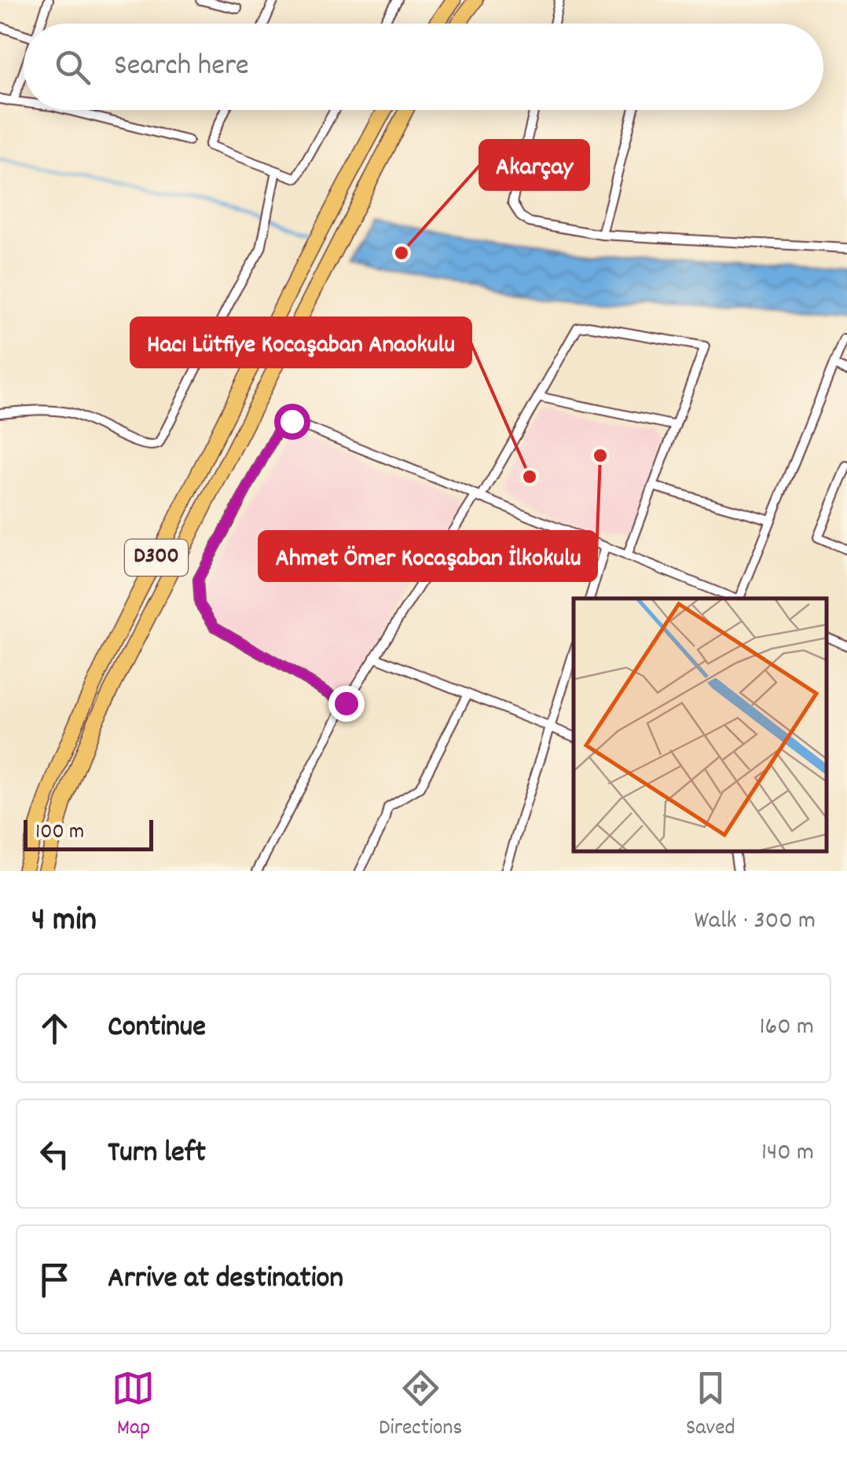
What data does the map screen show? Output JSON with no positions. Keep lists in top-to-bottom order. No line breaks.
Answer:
{"streets":{"highway":["D300"]},"places":["Akarçay","Ahmet Ömer Kocaşaban İlkokulu","Hacı Lütfiye Kocaşaban Anaokulu"],"scale_bar":"100 m","page":{"search":"Search here","scale":"100 m","heading":["4 min","Walk · 300 m"],"list":[["Continue","160 m"],["Turn left","140 m"],"Arrive at destination"],"nav":["Map","Directions","Saved"]}}
